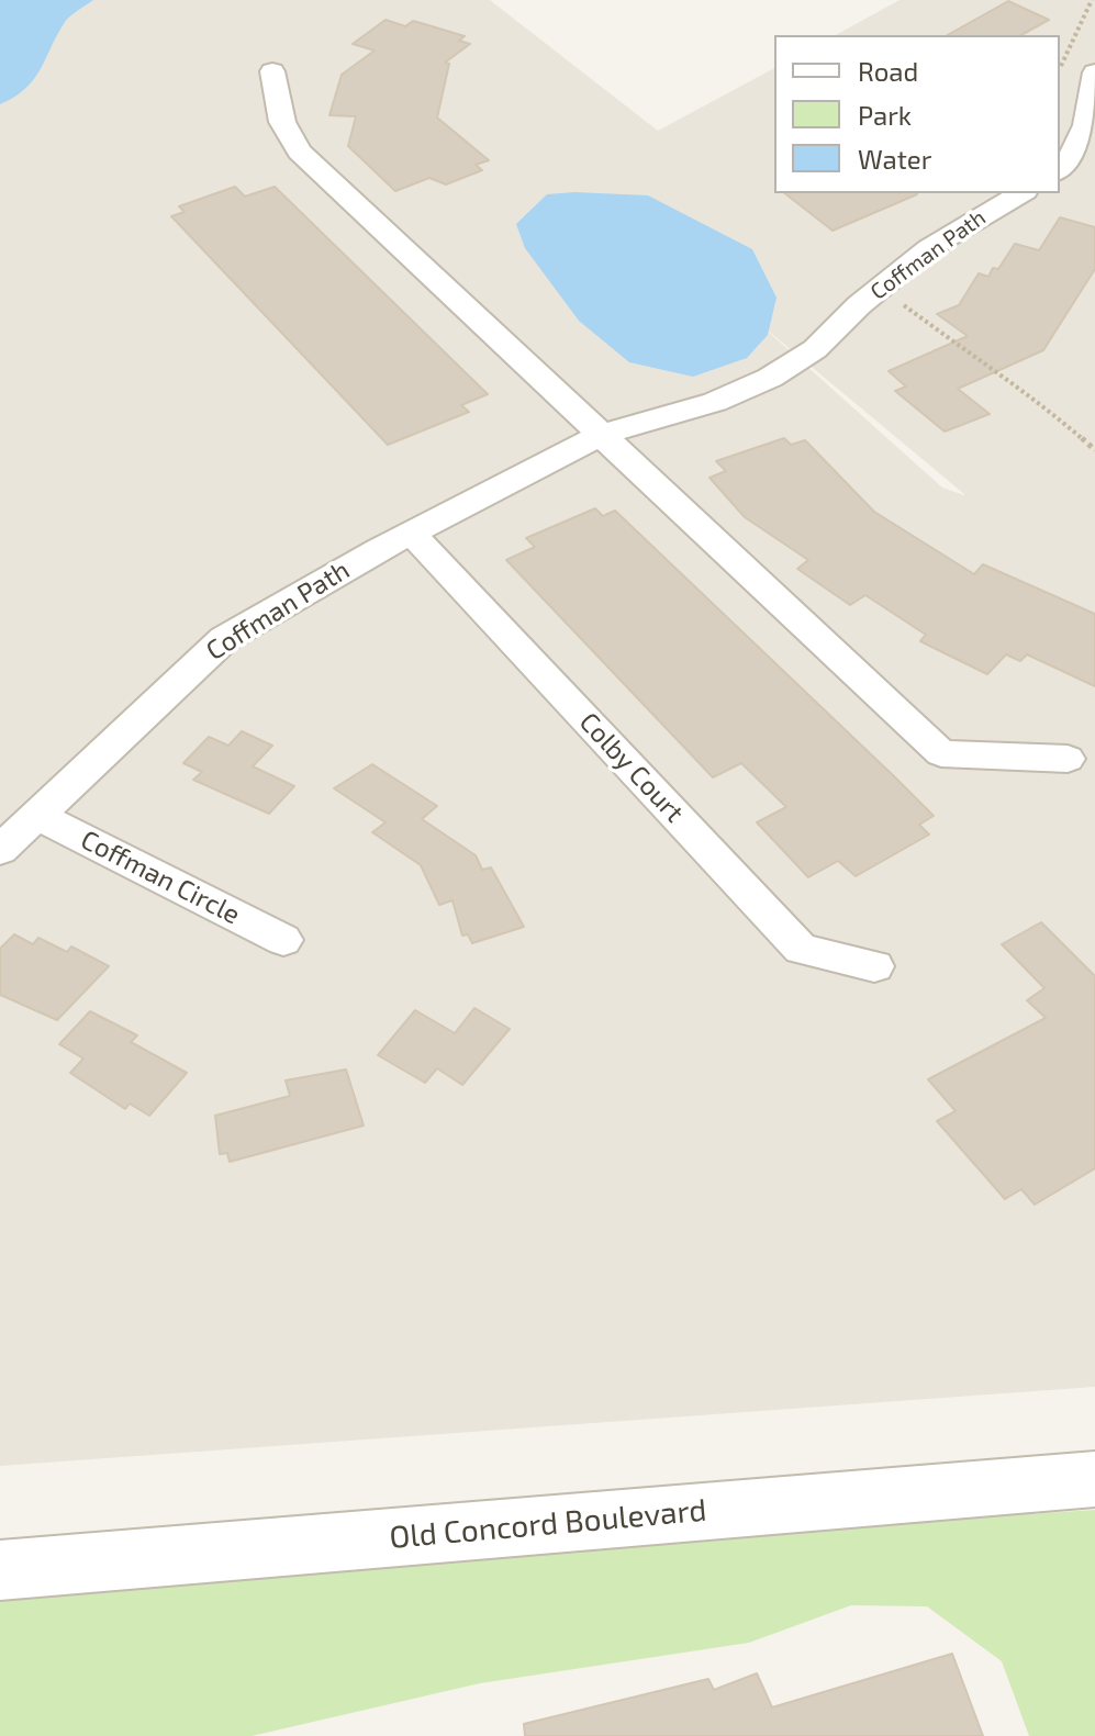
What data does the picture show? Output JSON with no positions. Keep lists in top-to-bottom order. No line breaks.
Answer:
{"streets":{"street":["Coffman Path","Colby Court","Coffman Circle","Old Concord Boulevard"]},"crossings":[["Coffman Path","Colby Court"],["Coffman Path","Coffman Circle"]],"legend":["Road","Park","Water"]}
